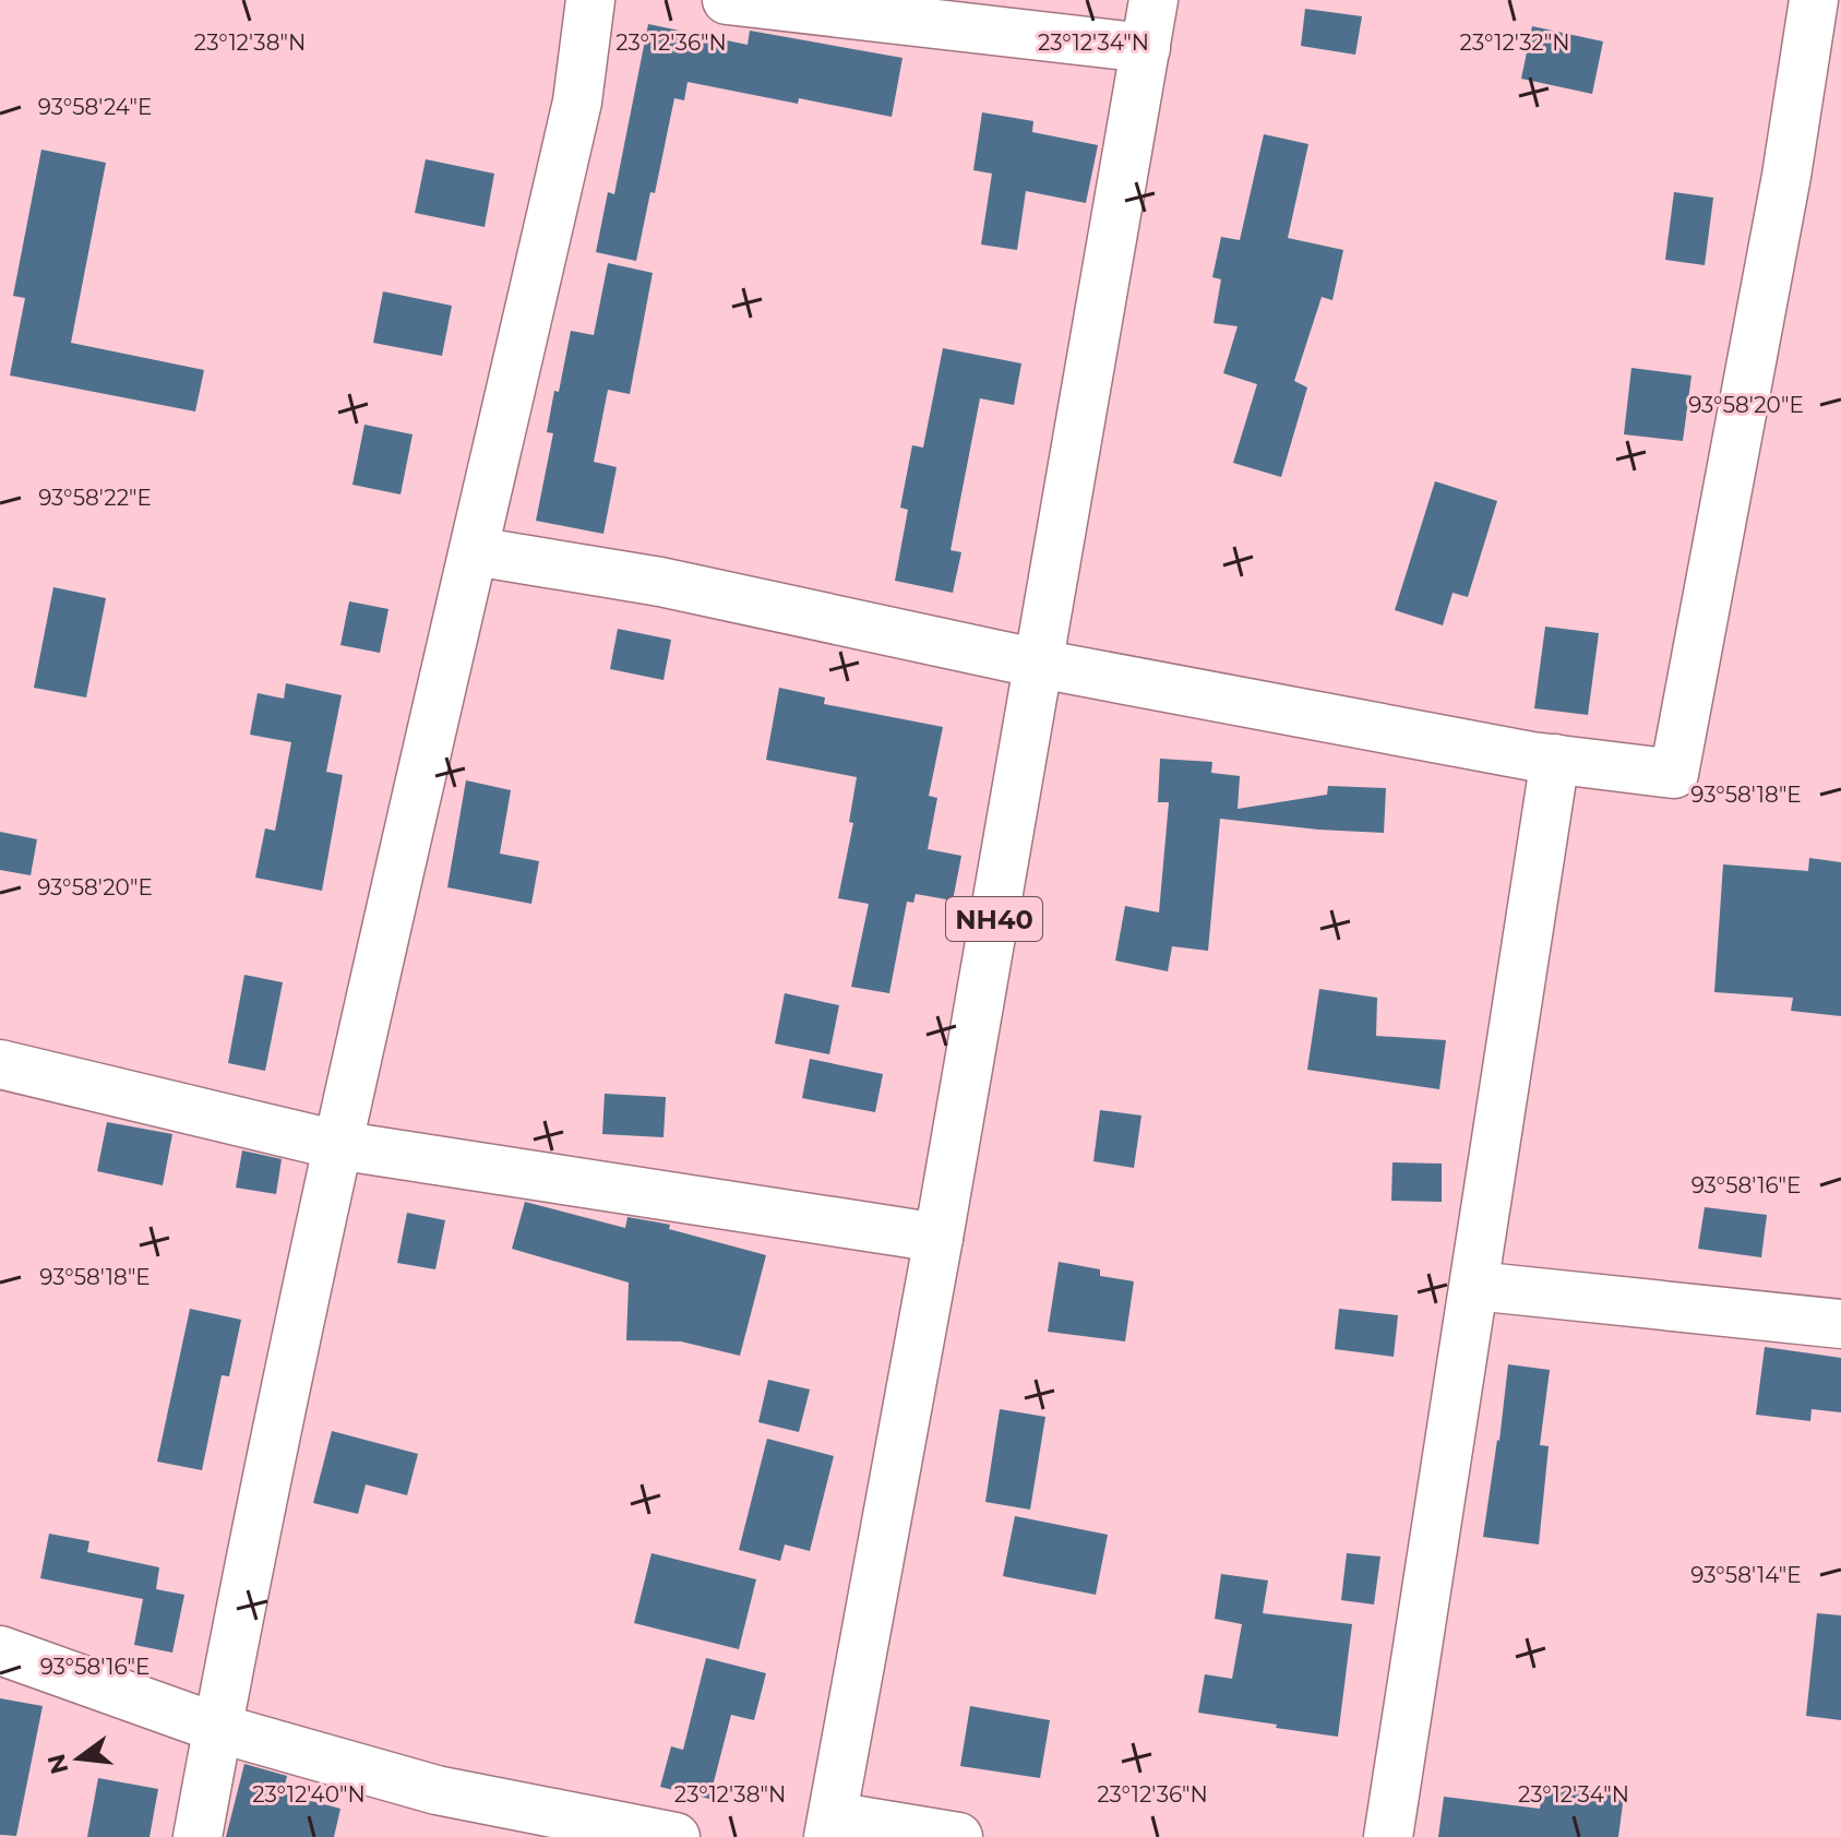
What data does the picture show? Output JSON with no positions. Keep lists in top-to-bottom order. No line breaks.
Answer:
{"streets":{"main road":["NH40"]},"north":"left","coordinates":["23°12'38\"N","23°12'36\"N","23°12'34\"N","23°12'32\"N","93°58'24\"E","93°58'20\"E","93°58'22\"E","93°58'18\"E","93°58'16\"E","93°58'14\"E","23°12'40\"N"]}
